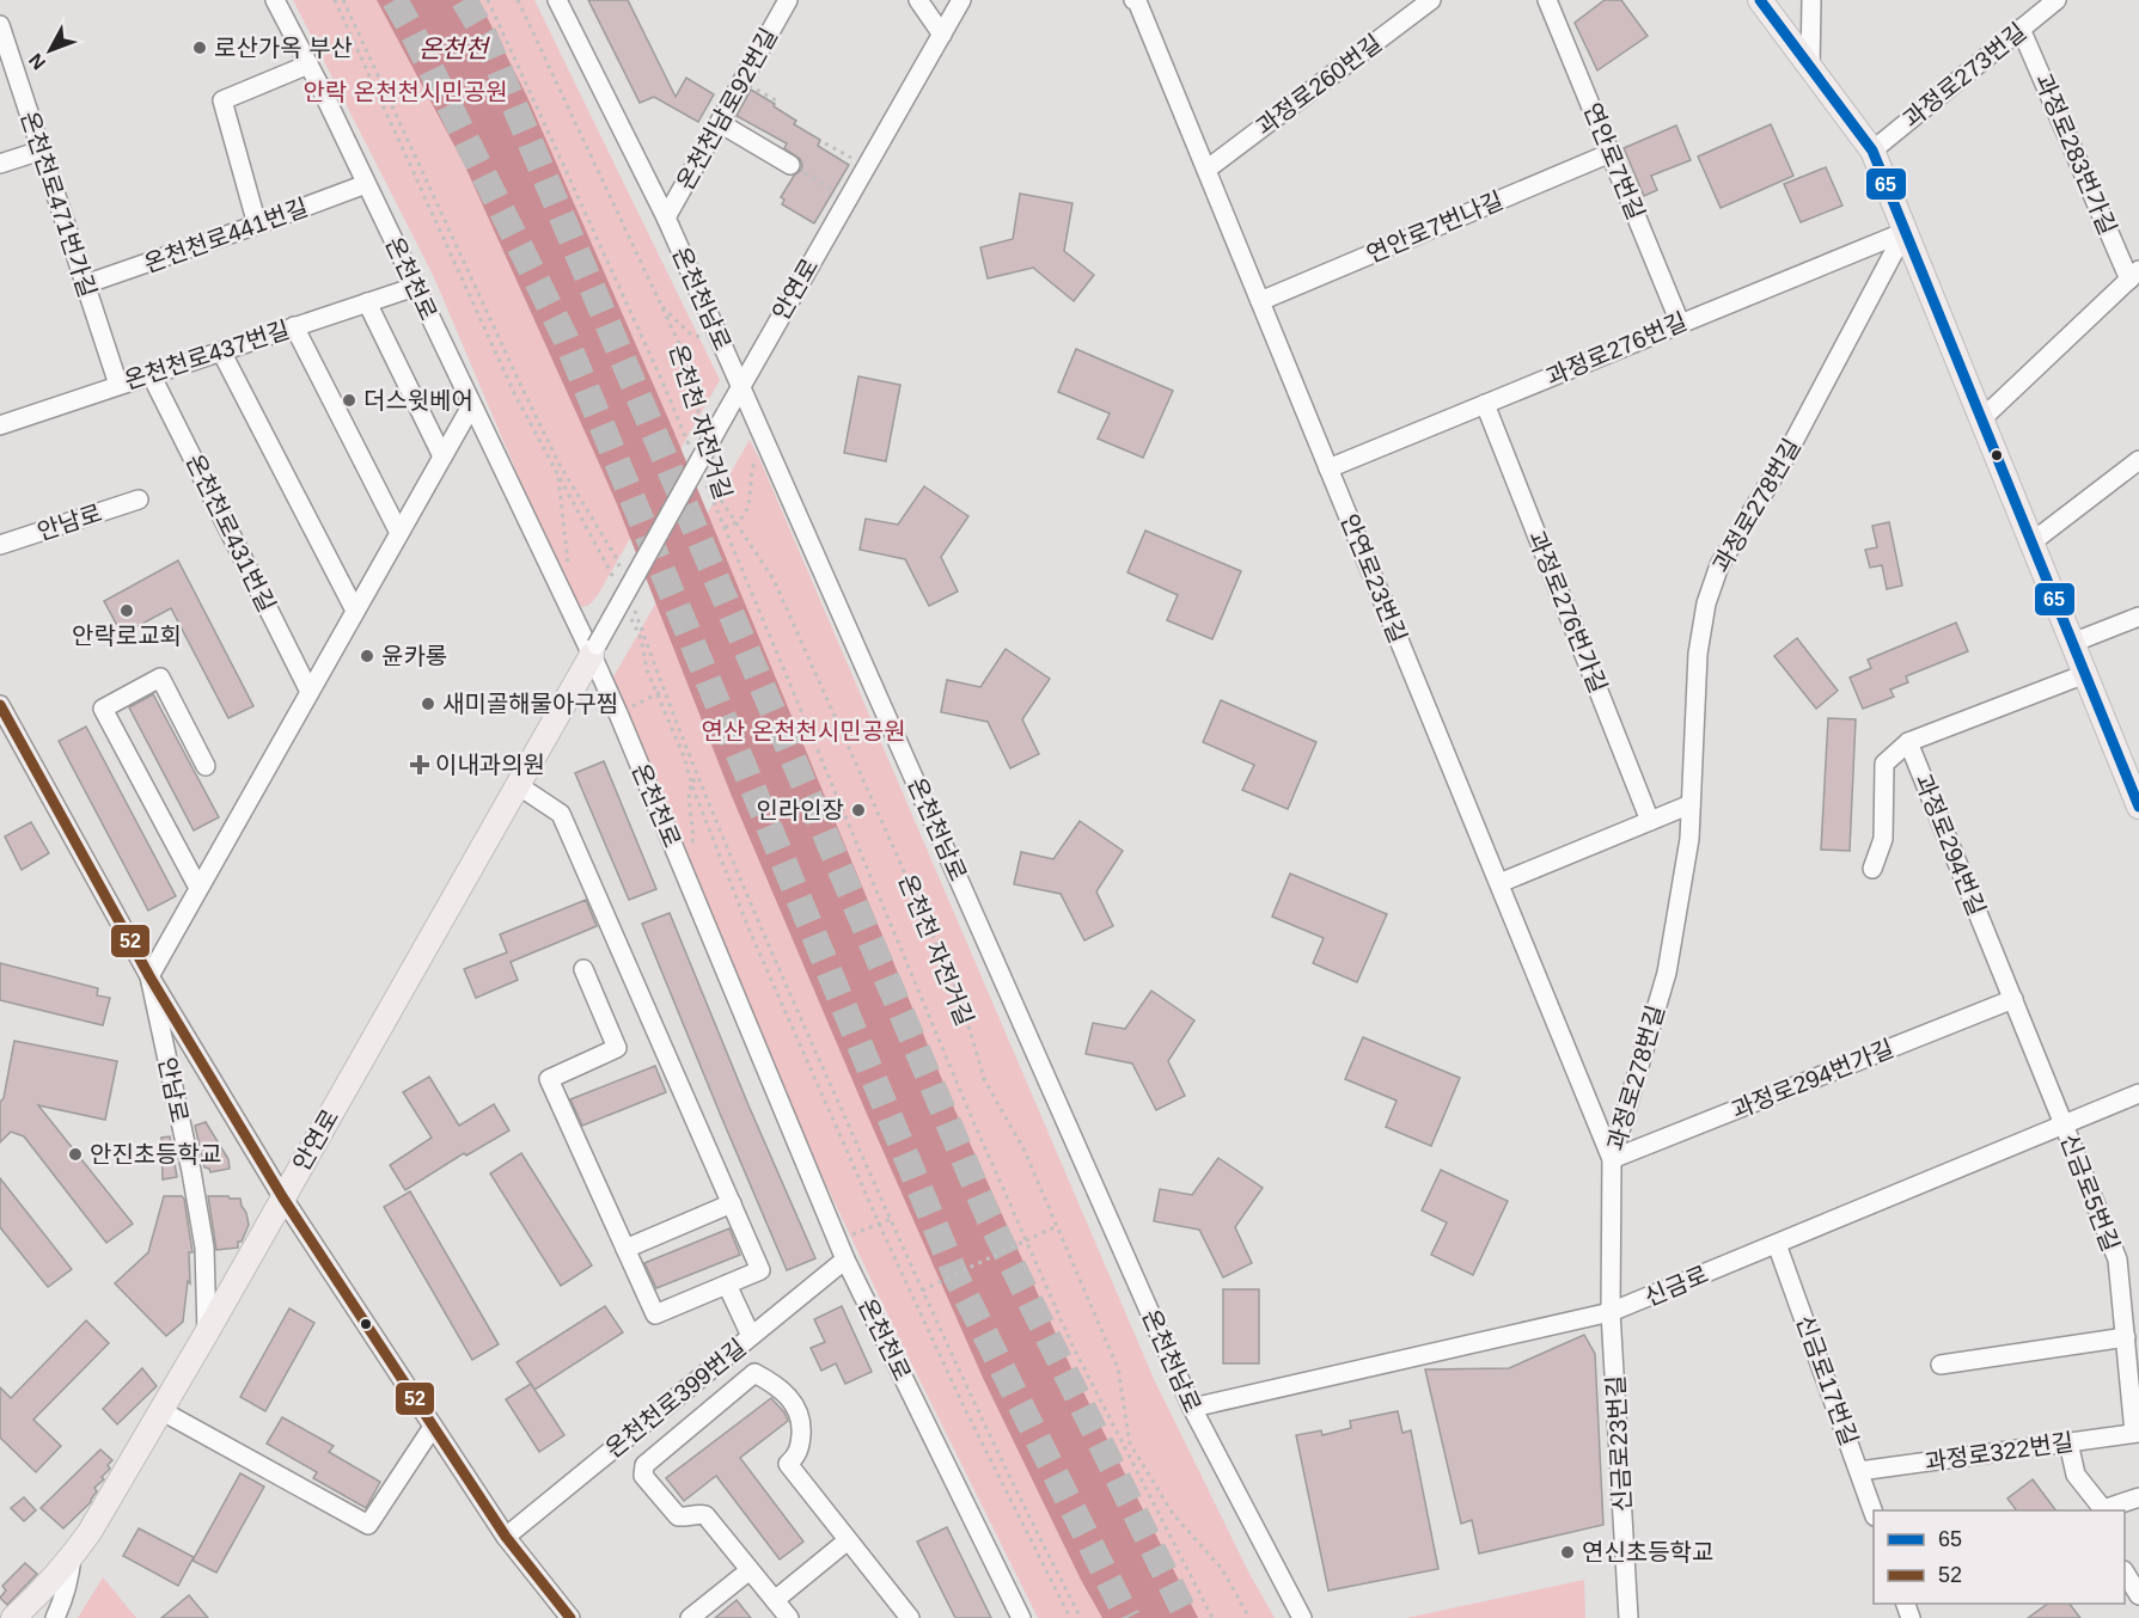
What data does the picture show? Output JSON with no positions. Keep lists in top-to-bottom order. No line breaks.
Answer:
{"streets":{"main road":["안연로"],"street":["과정로273번길","과정로260번길","온천천남로92번길","과정로283번가길","연안로7번길","온천천로471번가길","연안로7번나길","온천천로441번길","온천천로","온천천남로","과정로276번길","온천천로437번길","과정로278번길","안남로","온천천로431번길","안연로23번길","과정로276번가길","과정로294번길","과정로294번가길","신금로5번길","신금로","신금로17번길","온천천로399번길","신금로23번길","과정로322번길"],"path":["온천천 자전거길"]},"crossings":[["과정로273번길","과정로283번가길"],["과정로260번길","안연로23번길"],["온천천남로92번길","온천천남로"],["연안로7번길","연안로7번나길"],["연안로7번길","과정로276번길"],["온천천로471번가길","온천천로441번길"],["온천천로471번가길","온천천로437번길"],["연안로7번나길","안연로23번길"],["온천천로441번길","온천천로"],["온천천로","안연로"],["온천천로","온천천로437번길"],["온천천로","온천천로399번길"],["안연로","온천천남로"],["안연로","안남로"],["온천천남로","신금로"],["과정로276번길","과정로278번길"],["과정로276번길","안연로23번길"],["과정로276번길","과정로276번가길"],["온천천로437번길","온천천로431번길"],["과정로278번길","안연로23번길"],["과정로278번길","과정로294번가길"],["과정로278번길","신금로"],["과정로278번길","신금로23번길"],["안남로","온천천로399번길"],["안연로23번길","과정로294번가길"],["과정로294번길","과정로294번가길"],["과정로294번길","신금로5번길"],["과정로294번길","신금로"],["신금로5번길","신금로"],["신금로5번길","과정로322번길"],["신금로","신금로17번길"],["신금로","신금로23번길"],["신금로17번길","과정로322번길"]],"water":["온천천"],"parks":["안락 온천천시민공원","연산 온천천시민공원"],"places":{"other":["로산가옥 부산","더스윗베어","안락로교회","윤카롱","새미골해물아구찜","인라인장","안진초등학교","연신초등학교"],"health":["이내과의원"]},"lines":["transit line 65","transit line 52"],"legend":["65","52"],"north":"bottom left"}
